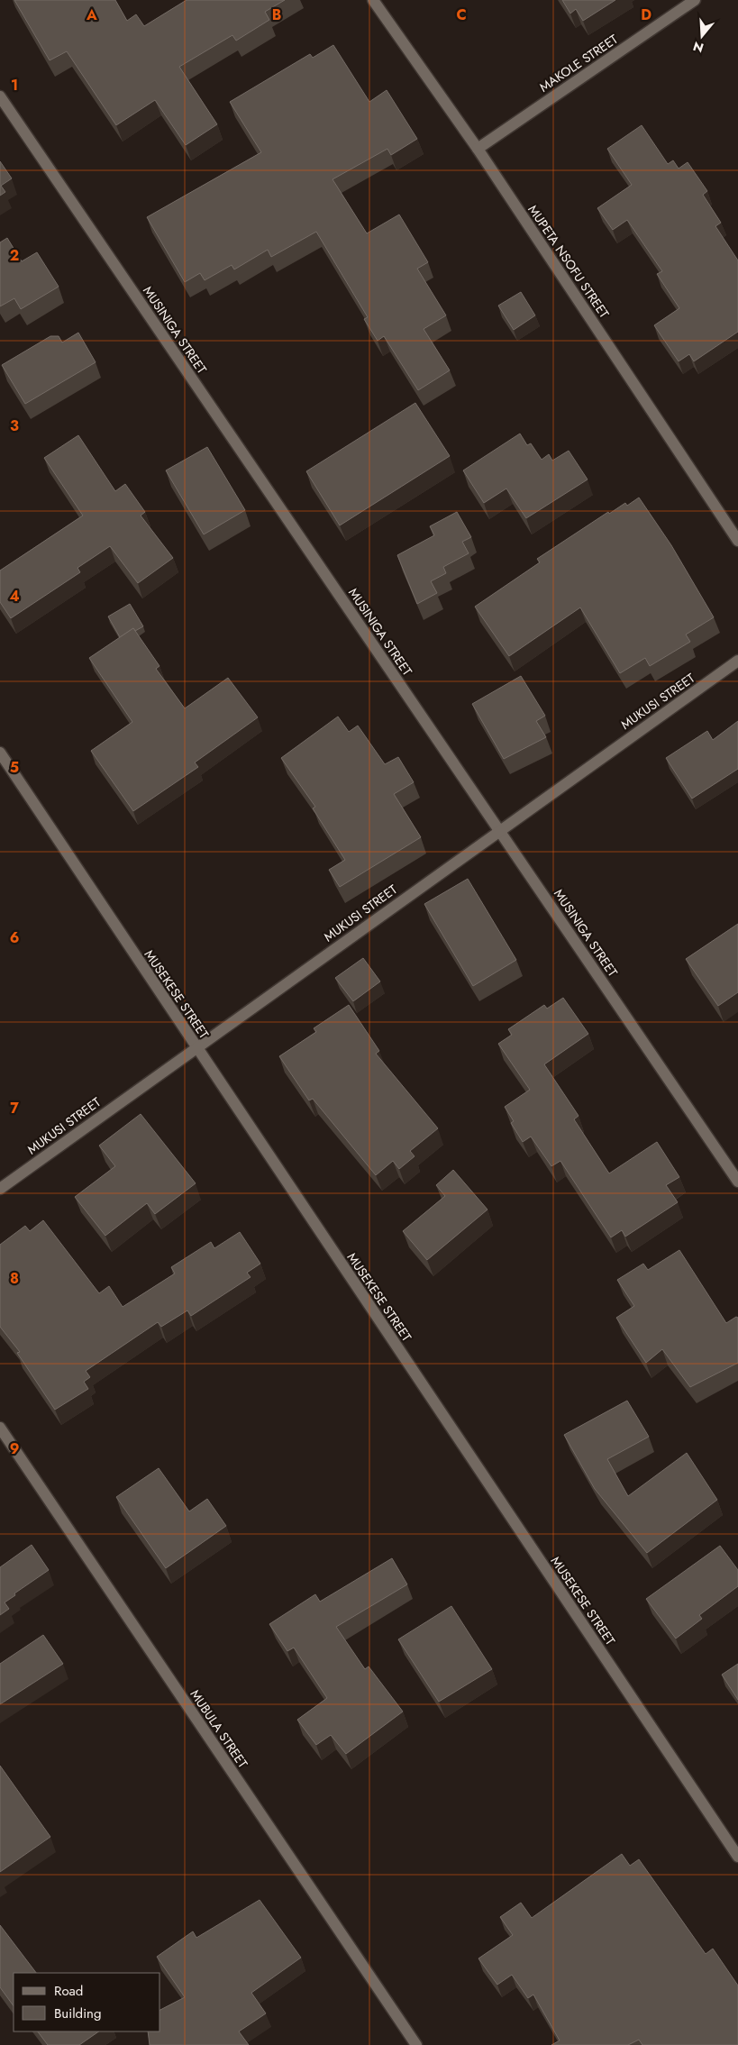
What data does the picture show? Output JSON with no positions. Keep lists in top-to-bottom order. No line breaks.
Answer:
{"streets":{"street":["MAKOLE STREET","MUPETA NSOFU STREET","MUSINIGA STREET","MUKUSI STREET","MUSEKESE STREET","MUBULA STREET"]},"crossings":[["MAKOLE STREET","MUPETA NSOFU STREET"],["MUSINIGA STREET","MUKUSI STREET"],["MUKUSI STREET","MUSEKESE STREET"]],"legend":["Road","Building"],"north":"bottom","grid":{"columns":["A","B","C","D"],"rows":["1","2","3","4","5","6","7","8","9"]}}
